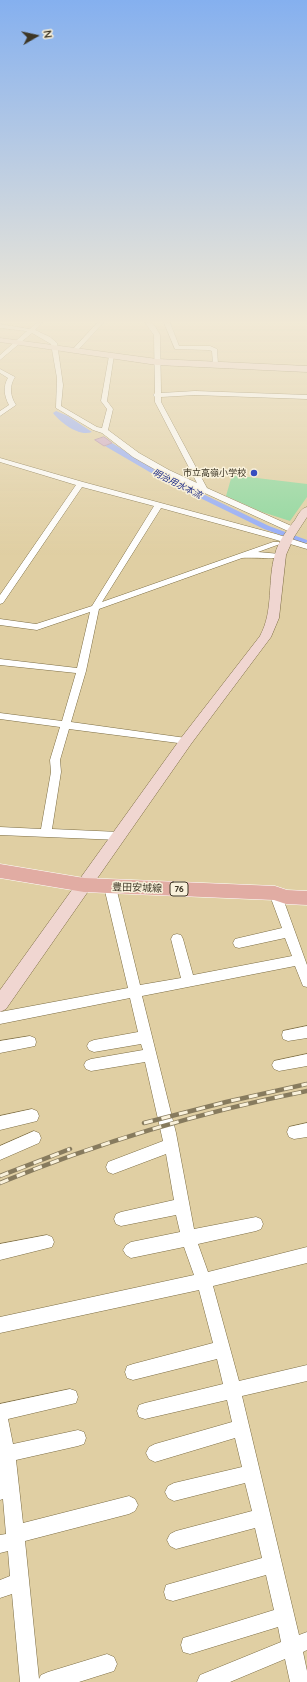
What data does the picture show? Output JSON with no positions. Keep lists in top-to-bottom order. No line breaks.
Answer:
{"streets":{"main road":["豊田安城線","76"]},"water":["明治用水本流"],"places":["市立高嶺小学校"],"north":"right"}
